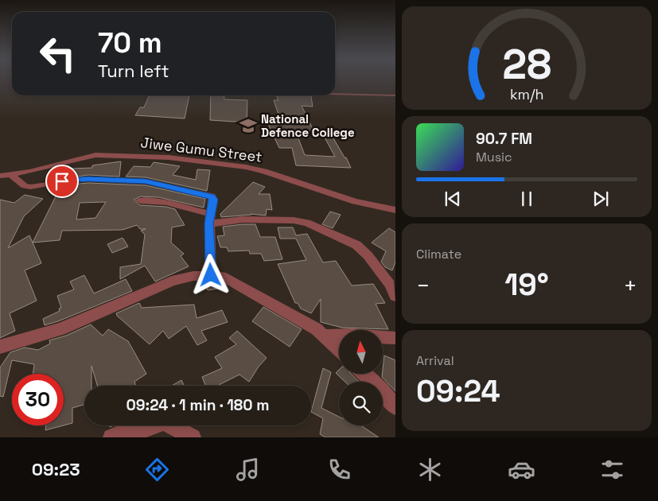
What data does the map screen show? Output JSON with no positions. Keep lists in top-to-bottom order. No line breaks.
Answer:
{"streets":{"street":["Jiwe Gumu Street"]},"places":{"school or university":["National Defence College"]},"north":"top","page":{"turn":["70 m","Turn left"],"song":["90.7 FM","Music"],"tile":["Climate",["Arrival","09:24"]],"heat":["−","19°","+"],"limit":"30","trip":"09:24 · 1 min · 180 m","tabs":"09:23","gauge":["28","km/h"]}}
